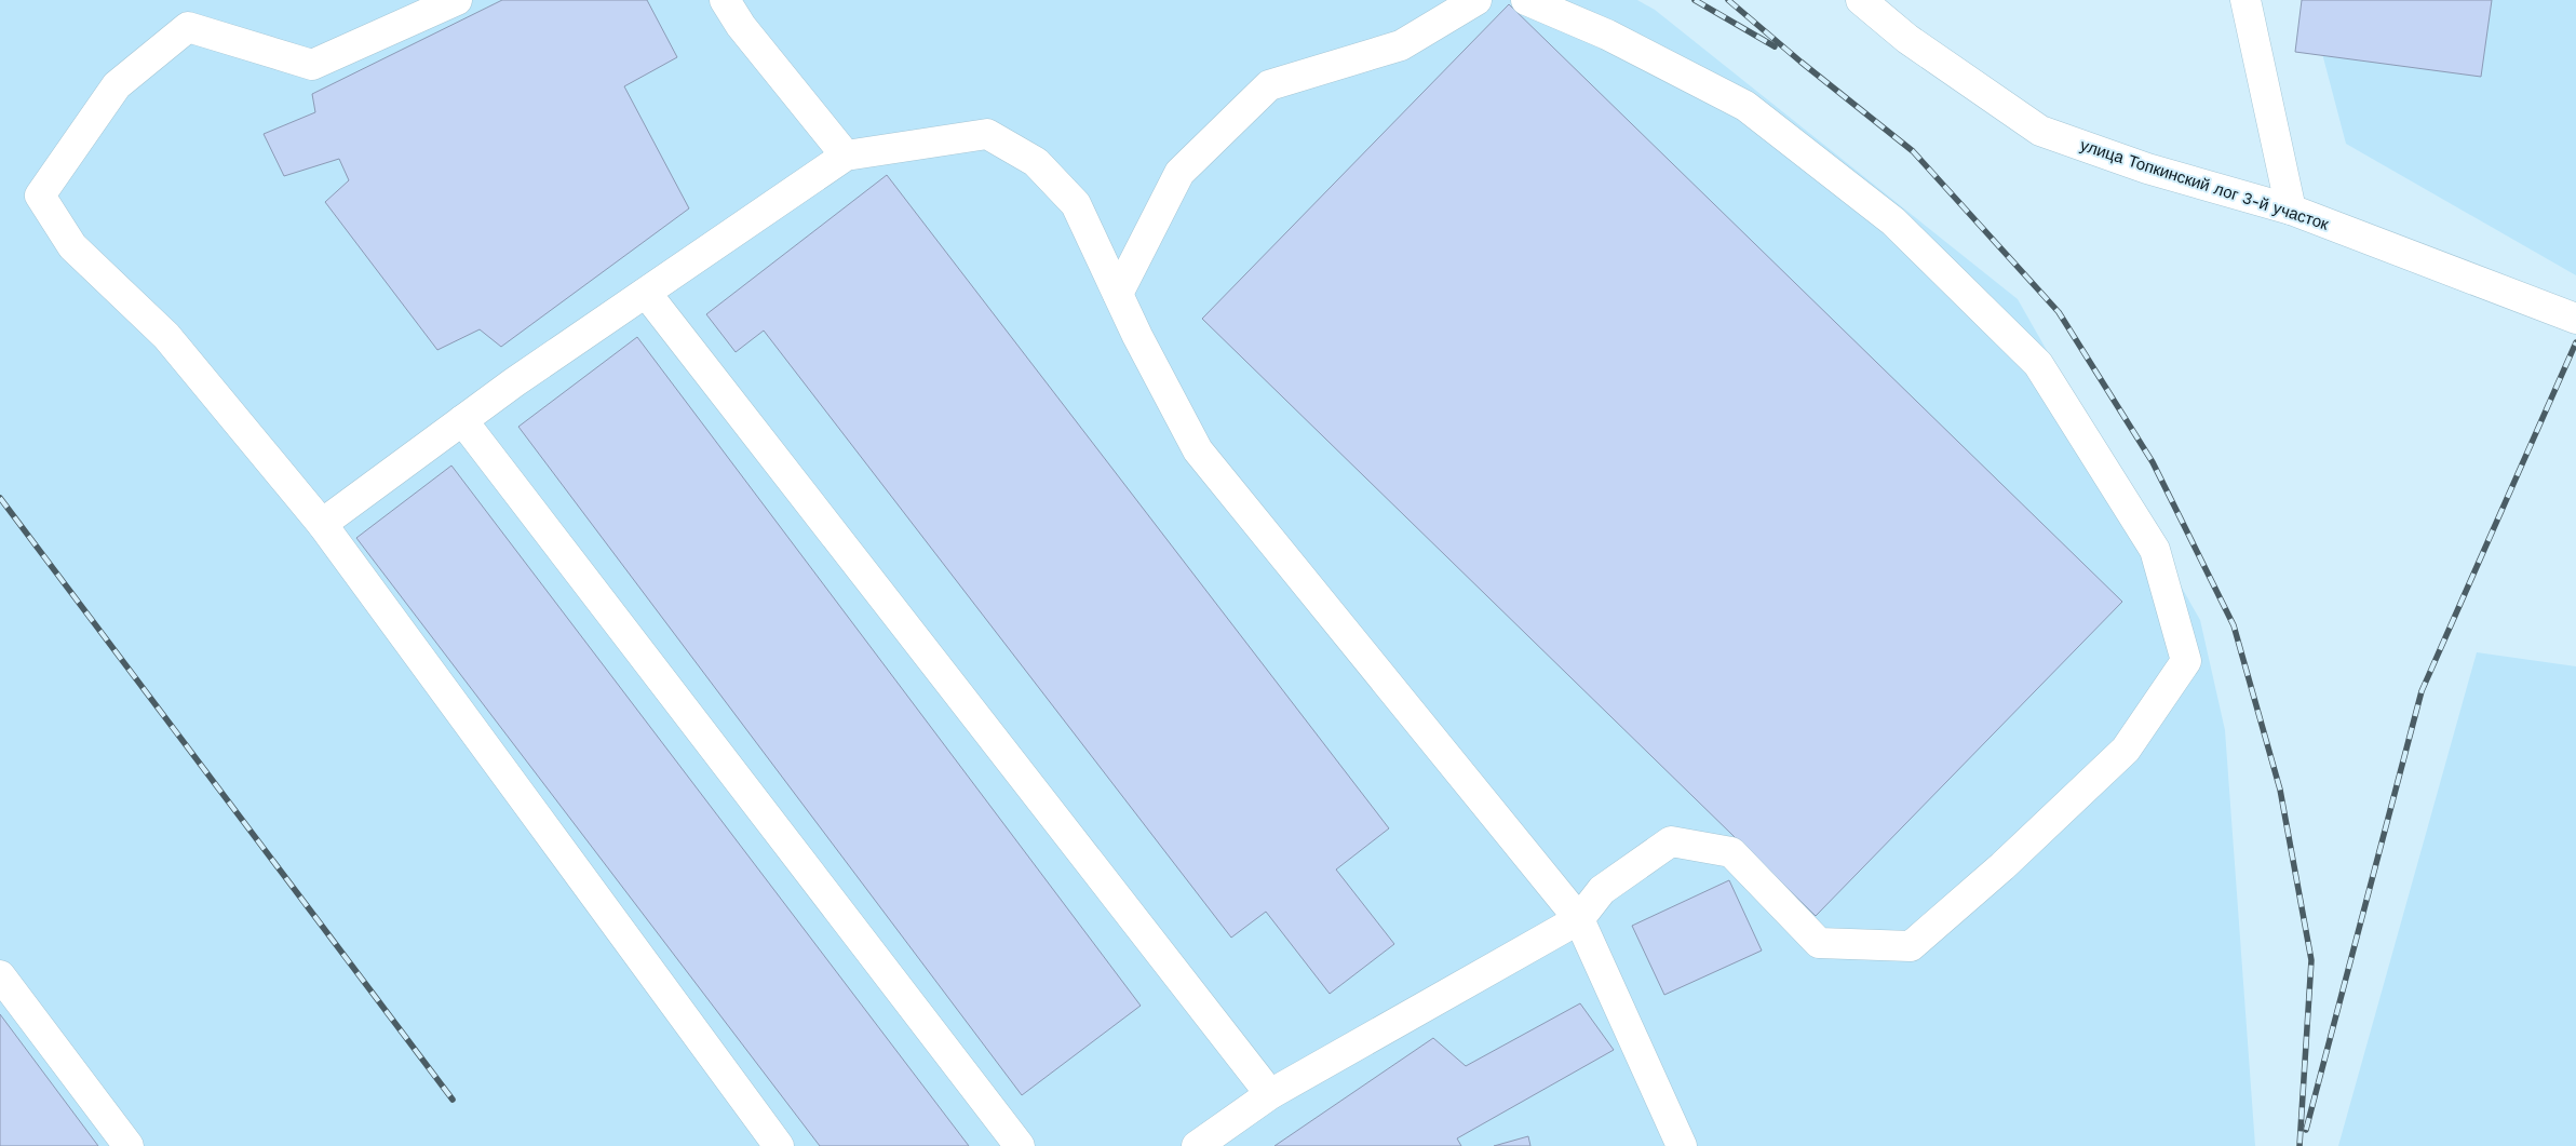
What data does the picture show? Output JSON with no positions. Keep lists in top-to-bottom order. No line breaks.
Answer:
{"streets":{"street":["улица Топкинский лог 3-й участок"]}}
